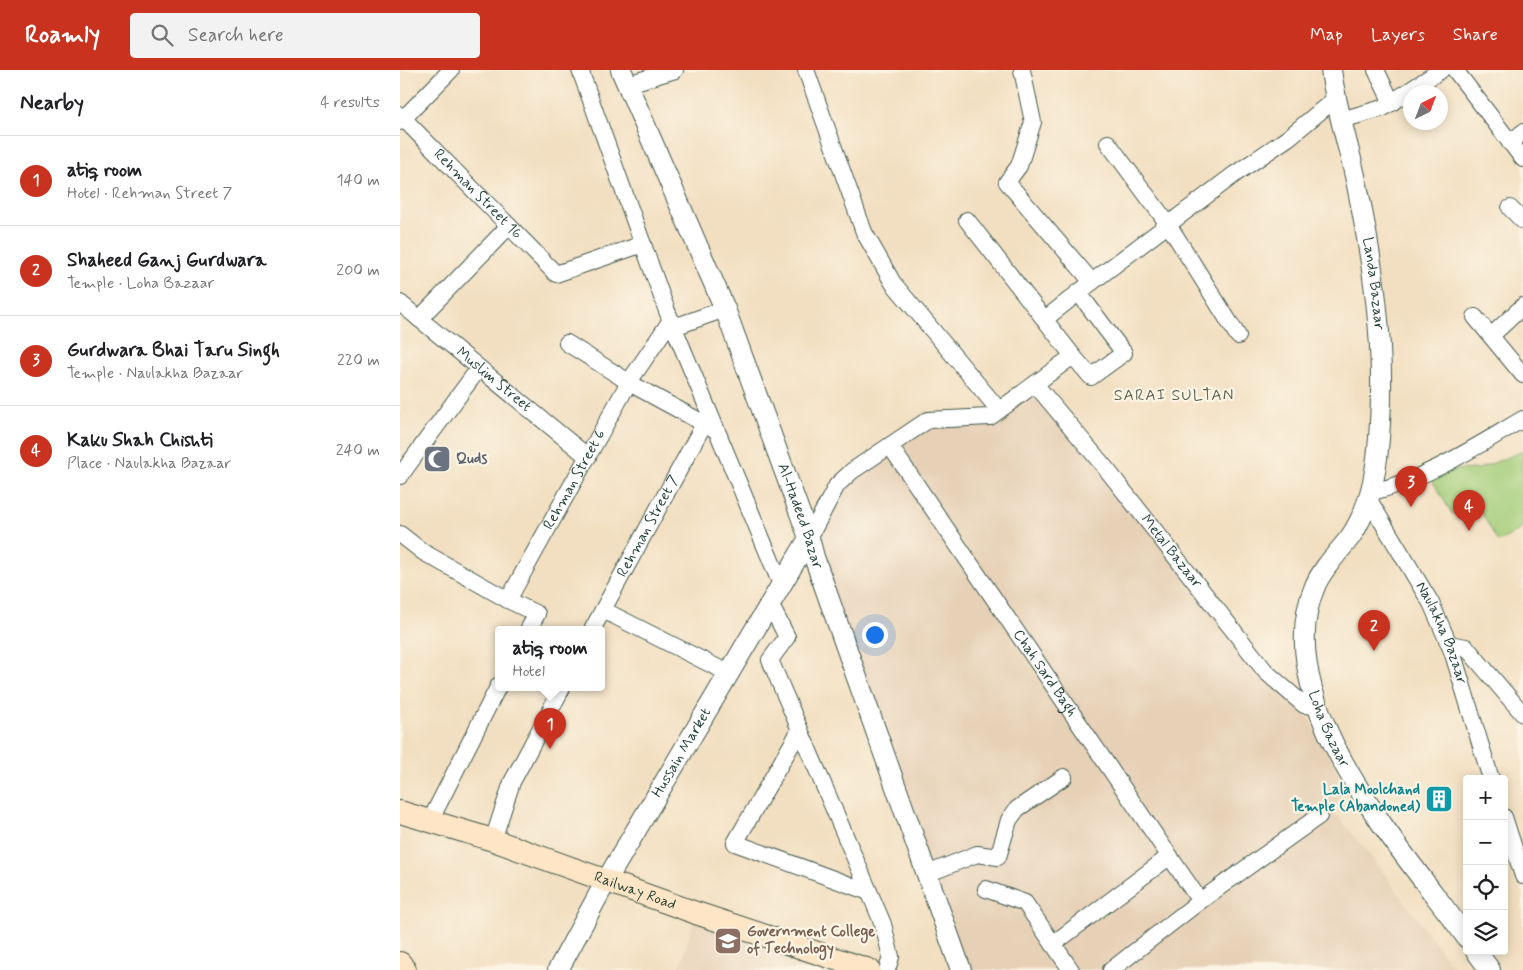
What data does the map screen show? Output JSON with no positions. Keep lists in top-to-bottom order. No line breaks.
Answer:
{"streets":{"main road":["Railway Road"],"street":["Rehman Street 16","Landa Bazaar","Muslim Street","Rehman Street 6","Al-Hadeed Bazar","Rehman Street 7","Metal Bazaar","Naulakha Bazaar","Chah Sard Bagh","Loha Bazaar","Hussain Market"]},"crossings":[["Landa Bazaar","Naulakha Bazaar"],["Landa Bazaar","Loha Bazaar"],["Muslim Street","Rehman Street 6"],["Al-Hadeed Bazar","Hussain Market"],["Metal Bazaar","Loha Bazaar"],["Naulakha Bazaar","Loha Bazaar"],["Hussain Market","Railway Road"]],"districts":["SARAI SULTAN"],"places":{"mosque":["Quds"],"building":["Lala Moolchand Temple (Abandoned)"],"school or university":["Government College of Technology"]},"north":"top right","page":{"header":"Roamly","search":"Search here","nav":["Map","Layers","Share"],"heading":["Nearby","4 results"],"list":[{"mark":"1","name":"atiq room","note":"Hotel · Rehman Street 7","value":"140 m"},{"mark":"2","name":"Shaheed Ganj Gurdwara","note":"Temple · Loha Bazaar","value":"200 m"},{"mark":"3","name":"Gurdwara Bhai Taru Singh","note":"Temple · Naulakha Bazaar","value":"220 m"},{"mark":"4","name":"Kaku Shah Chishti","note":"Place · Naulakha Bazaar","value":"240 m"}],"pins":["3","4","2","1"],"popup":["atiq room","Hotel"],"map_buttons":["+","−"]}}
